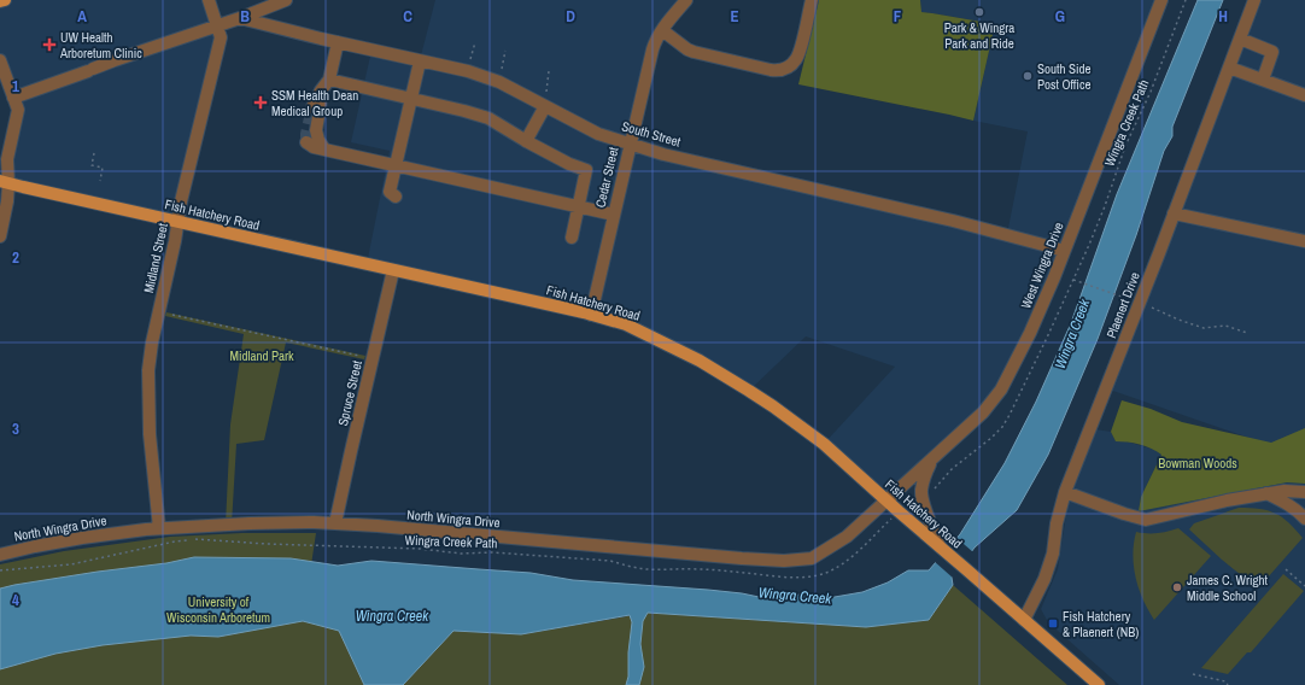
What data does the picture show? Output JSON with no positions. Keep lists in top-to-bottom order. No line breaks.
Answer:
{"streets":{"main road":["Fish Hatchery Road"],"street":["South Street","Cedar Street","Midland Street","West Wingra Drive","Plaenert Drive","Spruce Street","North Wingra Drive"],"path":["Wingra Creek Path"]},"crossings":[["South Street","Cedar Street"],["South Street","West Wingra Drive"],["Cedar Street","Fish Hatchery Road"],["Fish Hatchery Road","Midland Street"],["Fish Hatchery Road","West Wingra Drive"],["Fish Hatchery Road","Plaenert Drive"],["Fish Hatchery Road","Spruce Street"],["Fish Hatchery Road","North Wingra Drive"],["Midland Street","North Wingra Drive"],["West Wingra Drive","North Wingra Drive"],["Spruce Street","North Wingra Drive"]],"water":["Wingra Creek"],"parks":["Midland Park","Bowman Woods","University of Wisconsin Arboretum"],"places":{"other":["Park & Wingra Park and Ride","South Side Post Office","James C. Wright Middle School"],"health":["UW Health Arboretum Clinic","SSM Health Dean Medical Group"],"transit":["Fish Hatchery & Plaenert (NB)"]},"grid":{"columns":["A","B","C","D","E","F","G","H"],"rows":["1","2","3","4"]}}
